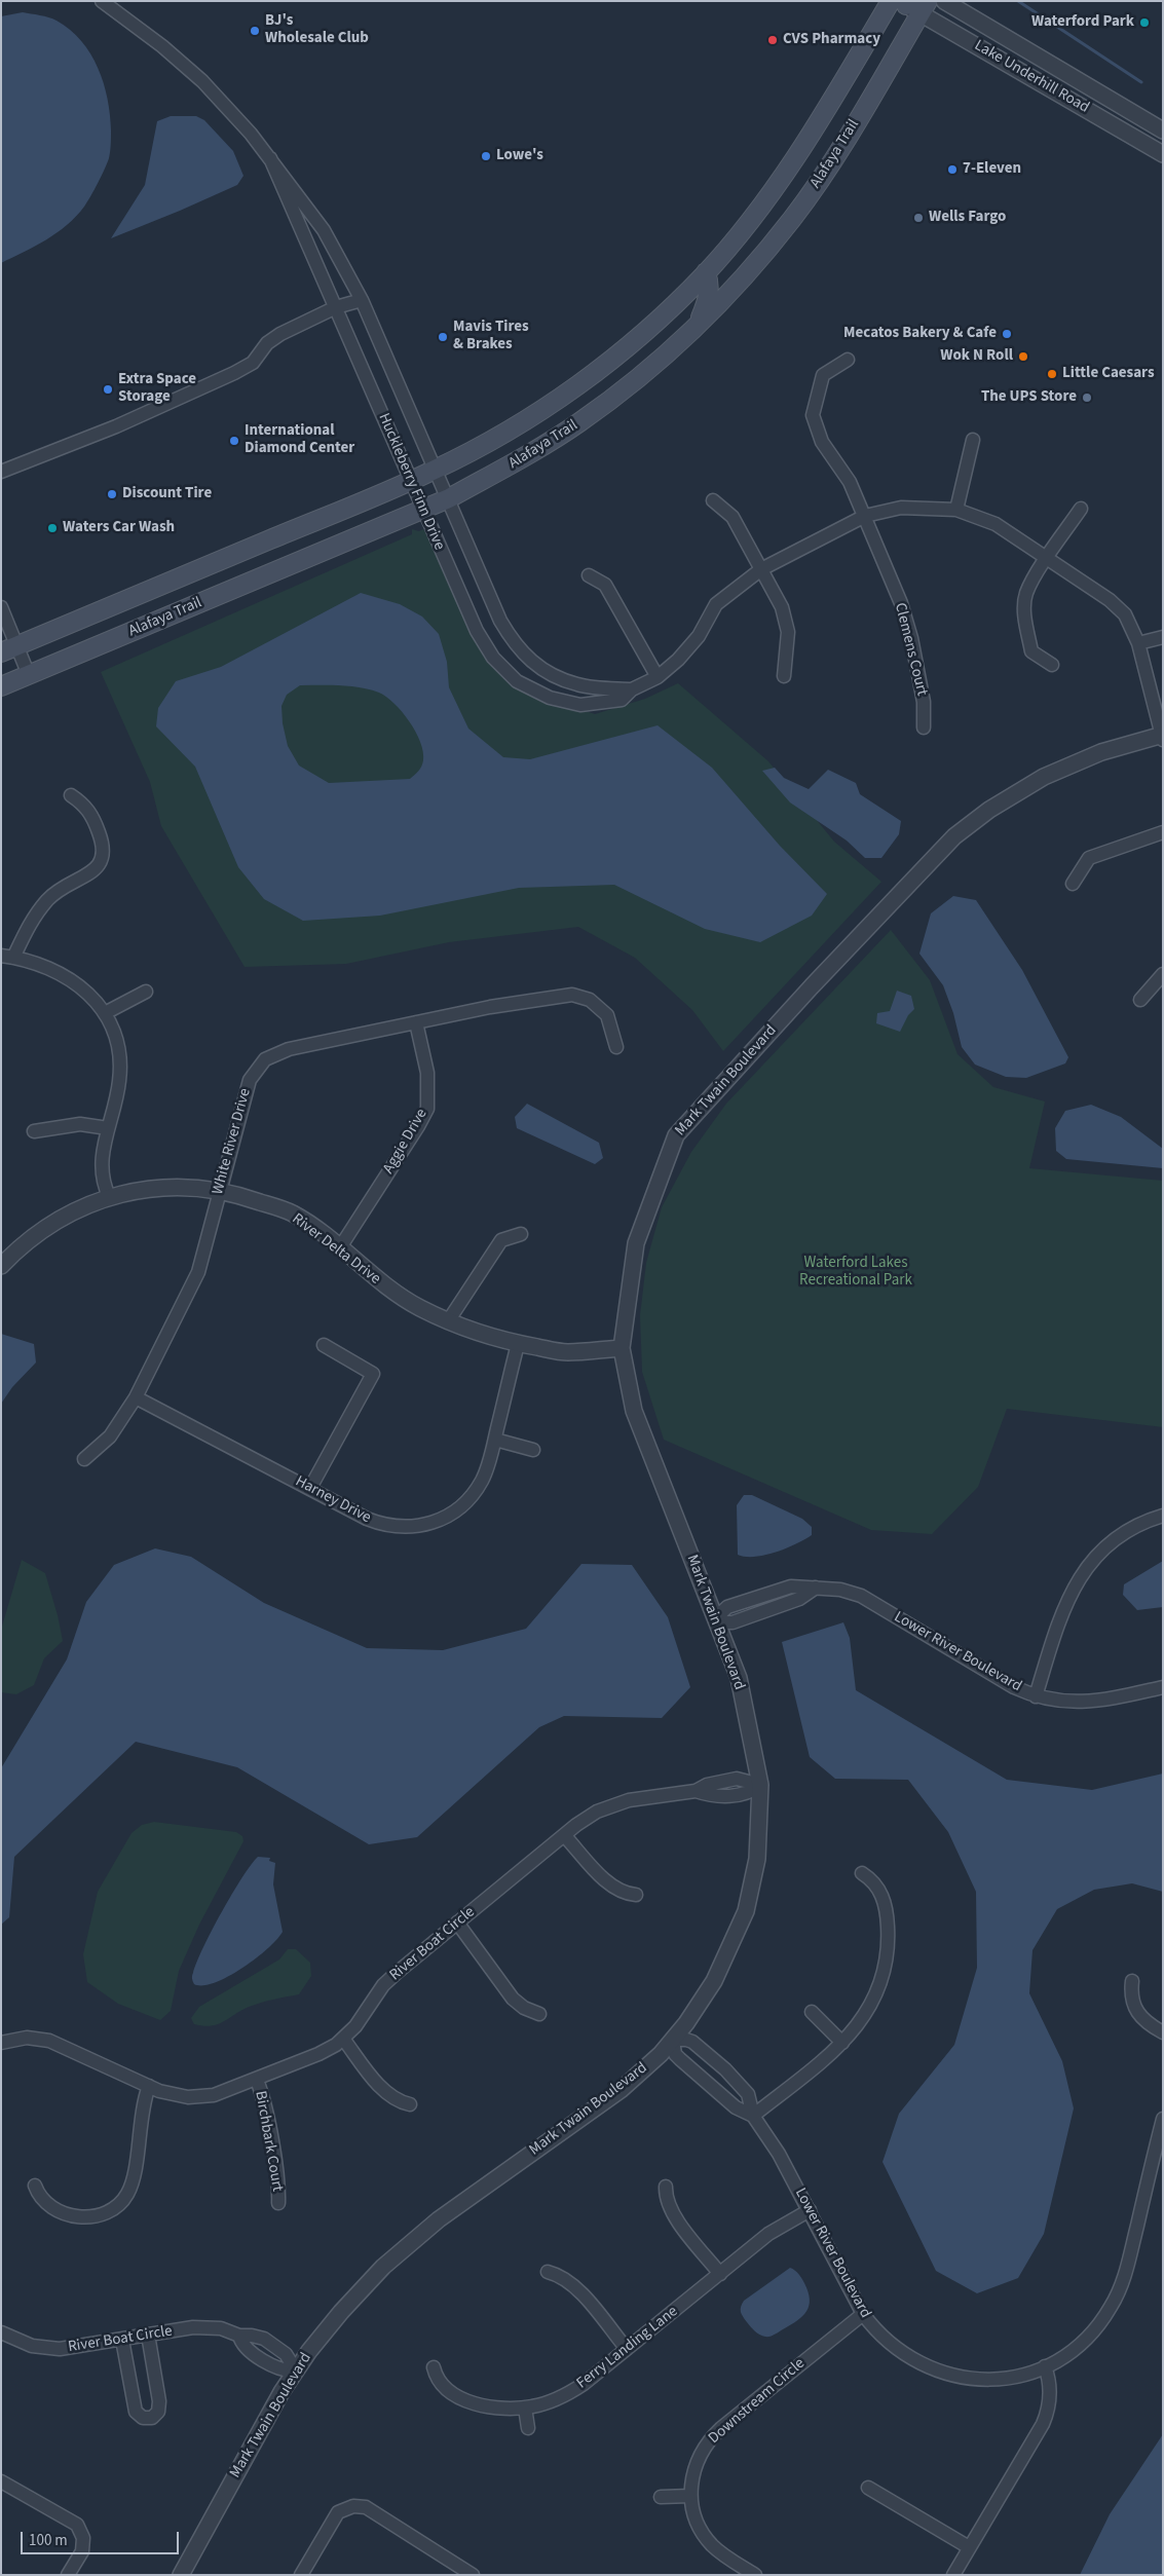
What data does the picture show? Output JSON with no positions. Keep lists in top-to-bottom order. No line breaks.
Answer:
{"streets":{"main road":["Alafaya Trail"],"street":["Lake Underhill Road","Huckleberry Finn Drive","Clemens Court","Mark Twain Boulevard","White River Drive","Aggie Drive","River Delta Drive","Harney Drive","Lower River Boulevard","River Boat Circle","Birchbark Court","Ferry Landing Lane","Downstream Circle"]},"crossings":[["Lake Underhill Road","Alafaya Trail"],["Alafaya Trail","Huckleberry Finn Drive"],["Huckleberry Finn Drive","Clemens Court"],["Huckleberry Finn Drive","Mark Twain Boulevard"],["Mark Twain Boulevard","River Delta Drive"],["Mark Twain Boulevard","Lower River Boulevard"],["Mark Twain Boulevard","River Boat Circle"],["White River Drive","Aggie Drive"],["White River Drive","River Delta Drive"],["White River Drive","Harney Drive"],["Aggie Drive","River Delta Drive"],["River Delta Drive","Harney Drive"],["Lower River Boulevard","Ferry Landing Lane"],["Lower River Boulevard","Downstream Circle"],["River Boat Circle","Birchbark Court"]],"parks":["Waterford Lakes Recreational Park"],"places":["Waterford Park","BJ's Wholesale Club","CVS Pharmacy","Lowe's","7-Eleven","Wells Fargo","Mecatos Bakery & Cafe","Mavis Tires & Brakes","Wok N Roll","Little Caesars","Extra Space Storage","The UPS Store","International Diamond Center","Discount Tire","Waters Car Wash"],"scale_bar":"100 m"}
